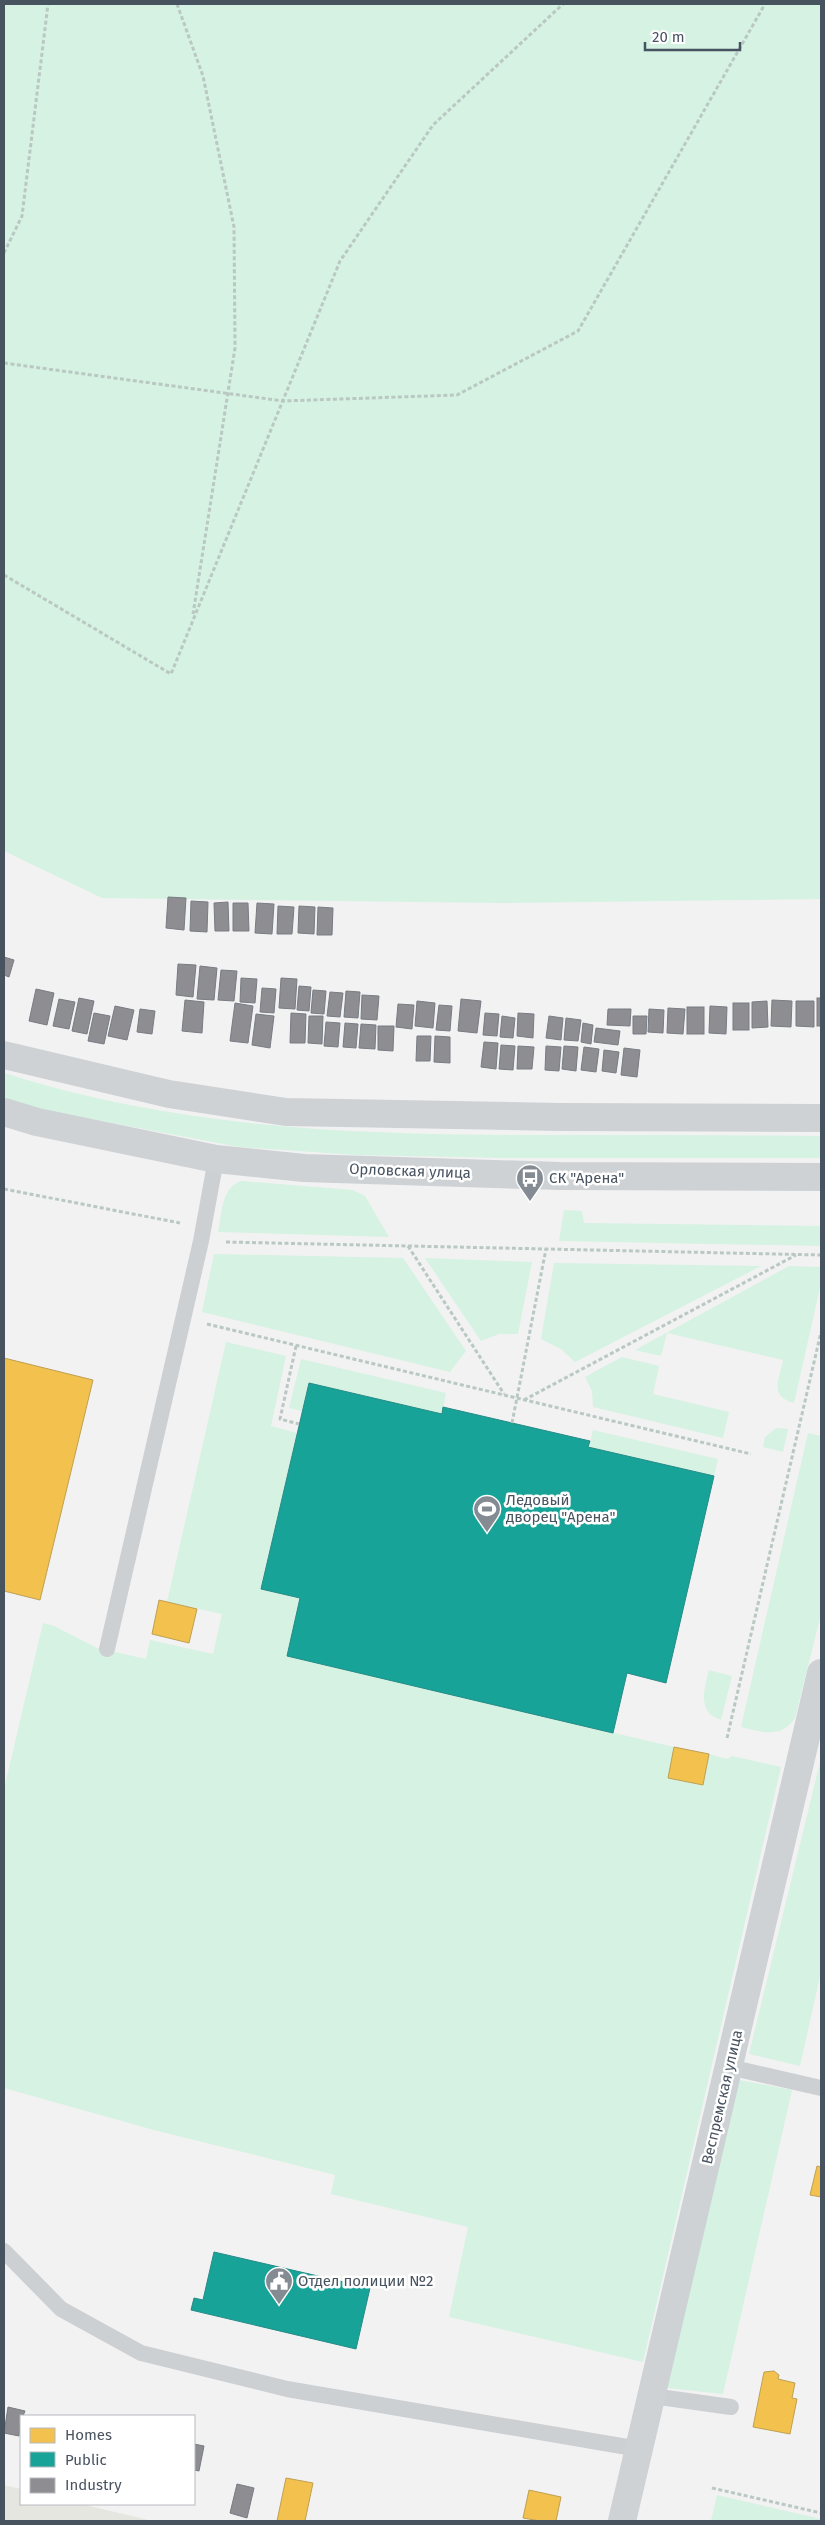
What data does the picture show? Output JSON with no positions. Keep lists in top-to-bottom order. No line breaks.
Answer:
{"streets":{"street":["Орловская улица","Веспремская улица"]},"places":{"bus stop":["СК \"Арена\""],"sports":["Ледовый дворец \"Арена\""],"public building":["Отдел полиции №2"]},"legend":["Homes","Public","Industry"],"scale_bar":"20 m"}
